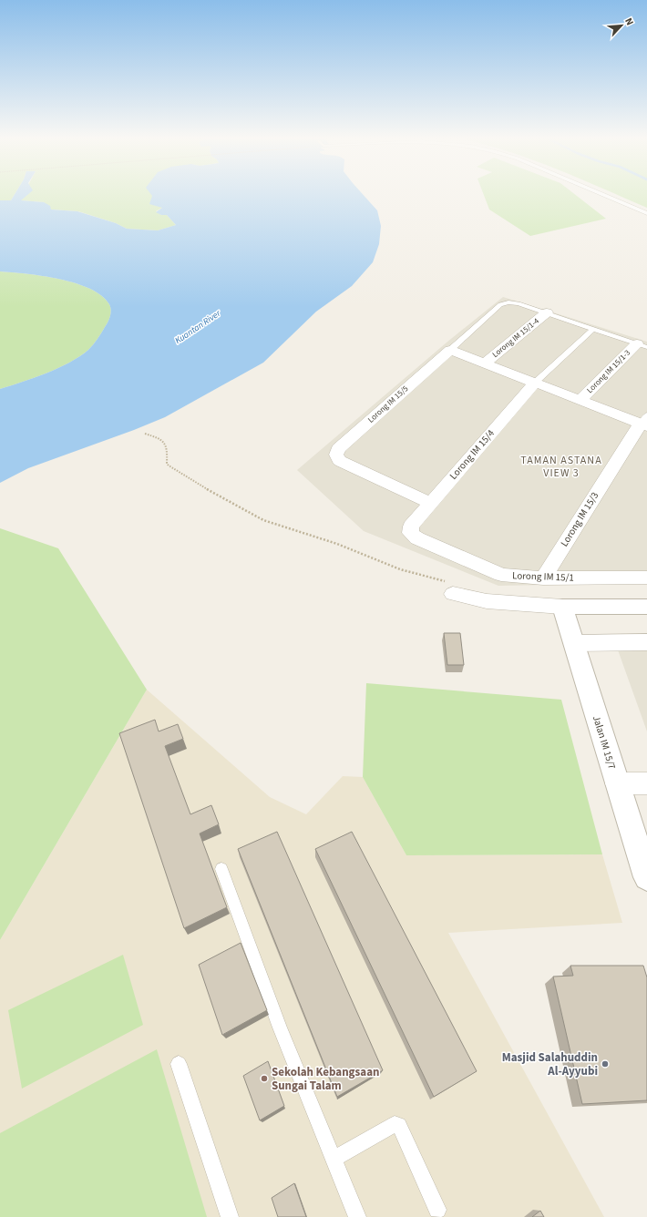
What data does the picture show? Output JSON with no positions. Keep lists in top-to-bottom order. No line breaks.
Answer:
{"streets":{"street":["Lorong IM 15/1-4","Lorong IM 15/1-3","Lorong IM 15/5","Lorong IM 15/4","Lorong IM 15/3","Lorong IM 15/1","Jalan IM 15/7"]},"crossings":[["Lorong IM 15/5","Lorong IM 15/4"],["Lorong IM 15/4","Lorong IM 15/1"],["Lorong IM 15/3","Lorong IM 15/1"]],"districts":["TAMAN ASTANA VIEW 3"],"water":["Kuantan River"],"places":["Masjid Salahuddin Al-Ayyubi","Sekolah Kebangsaan Sungai Talam"],"north":"top right"}
